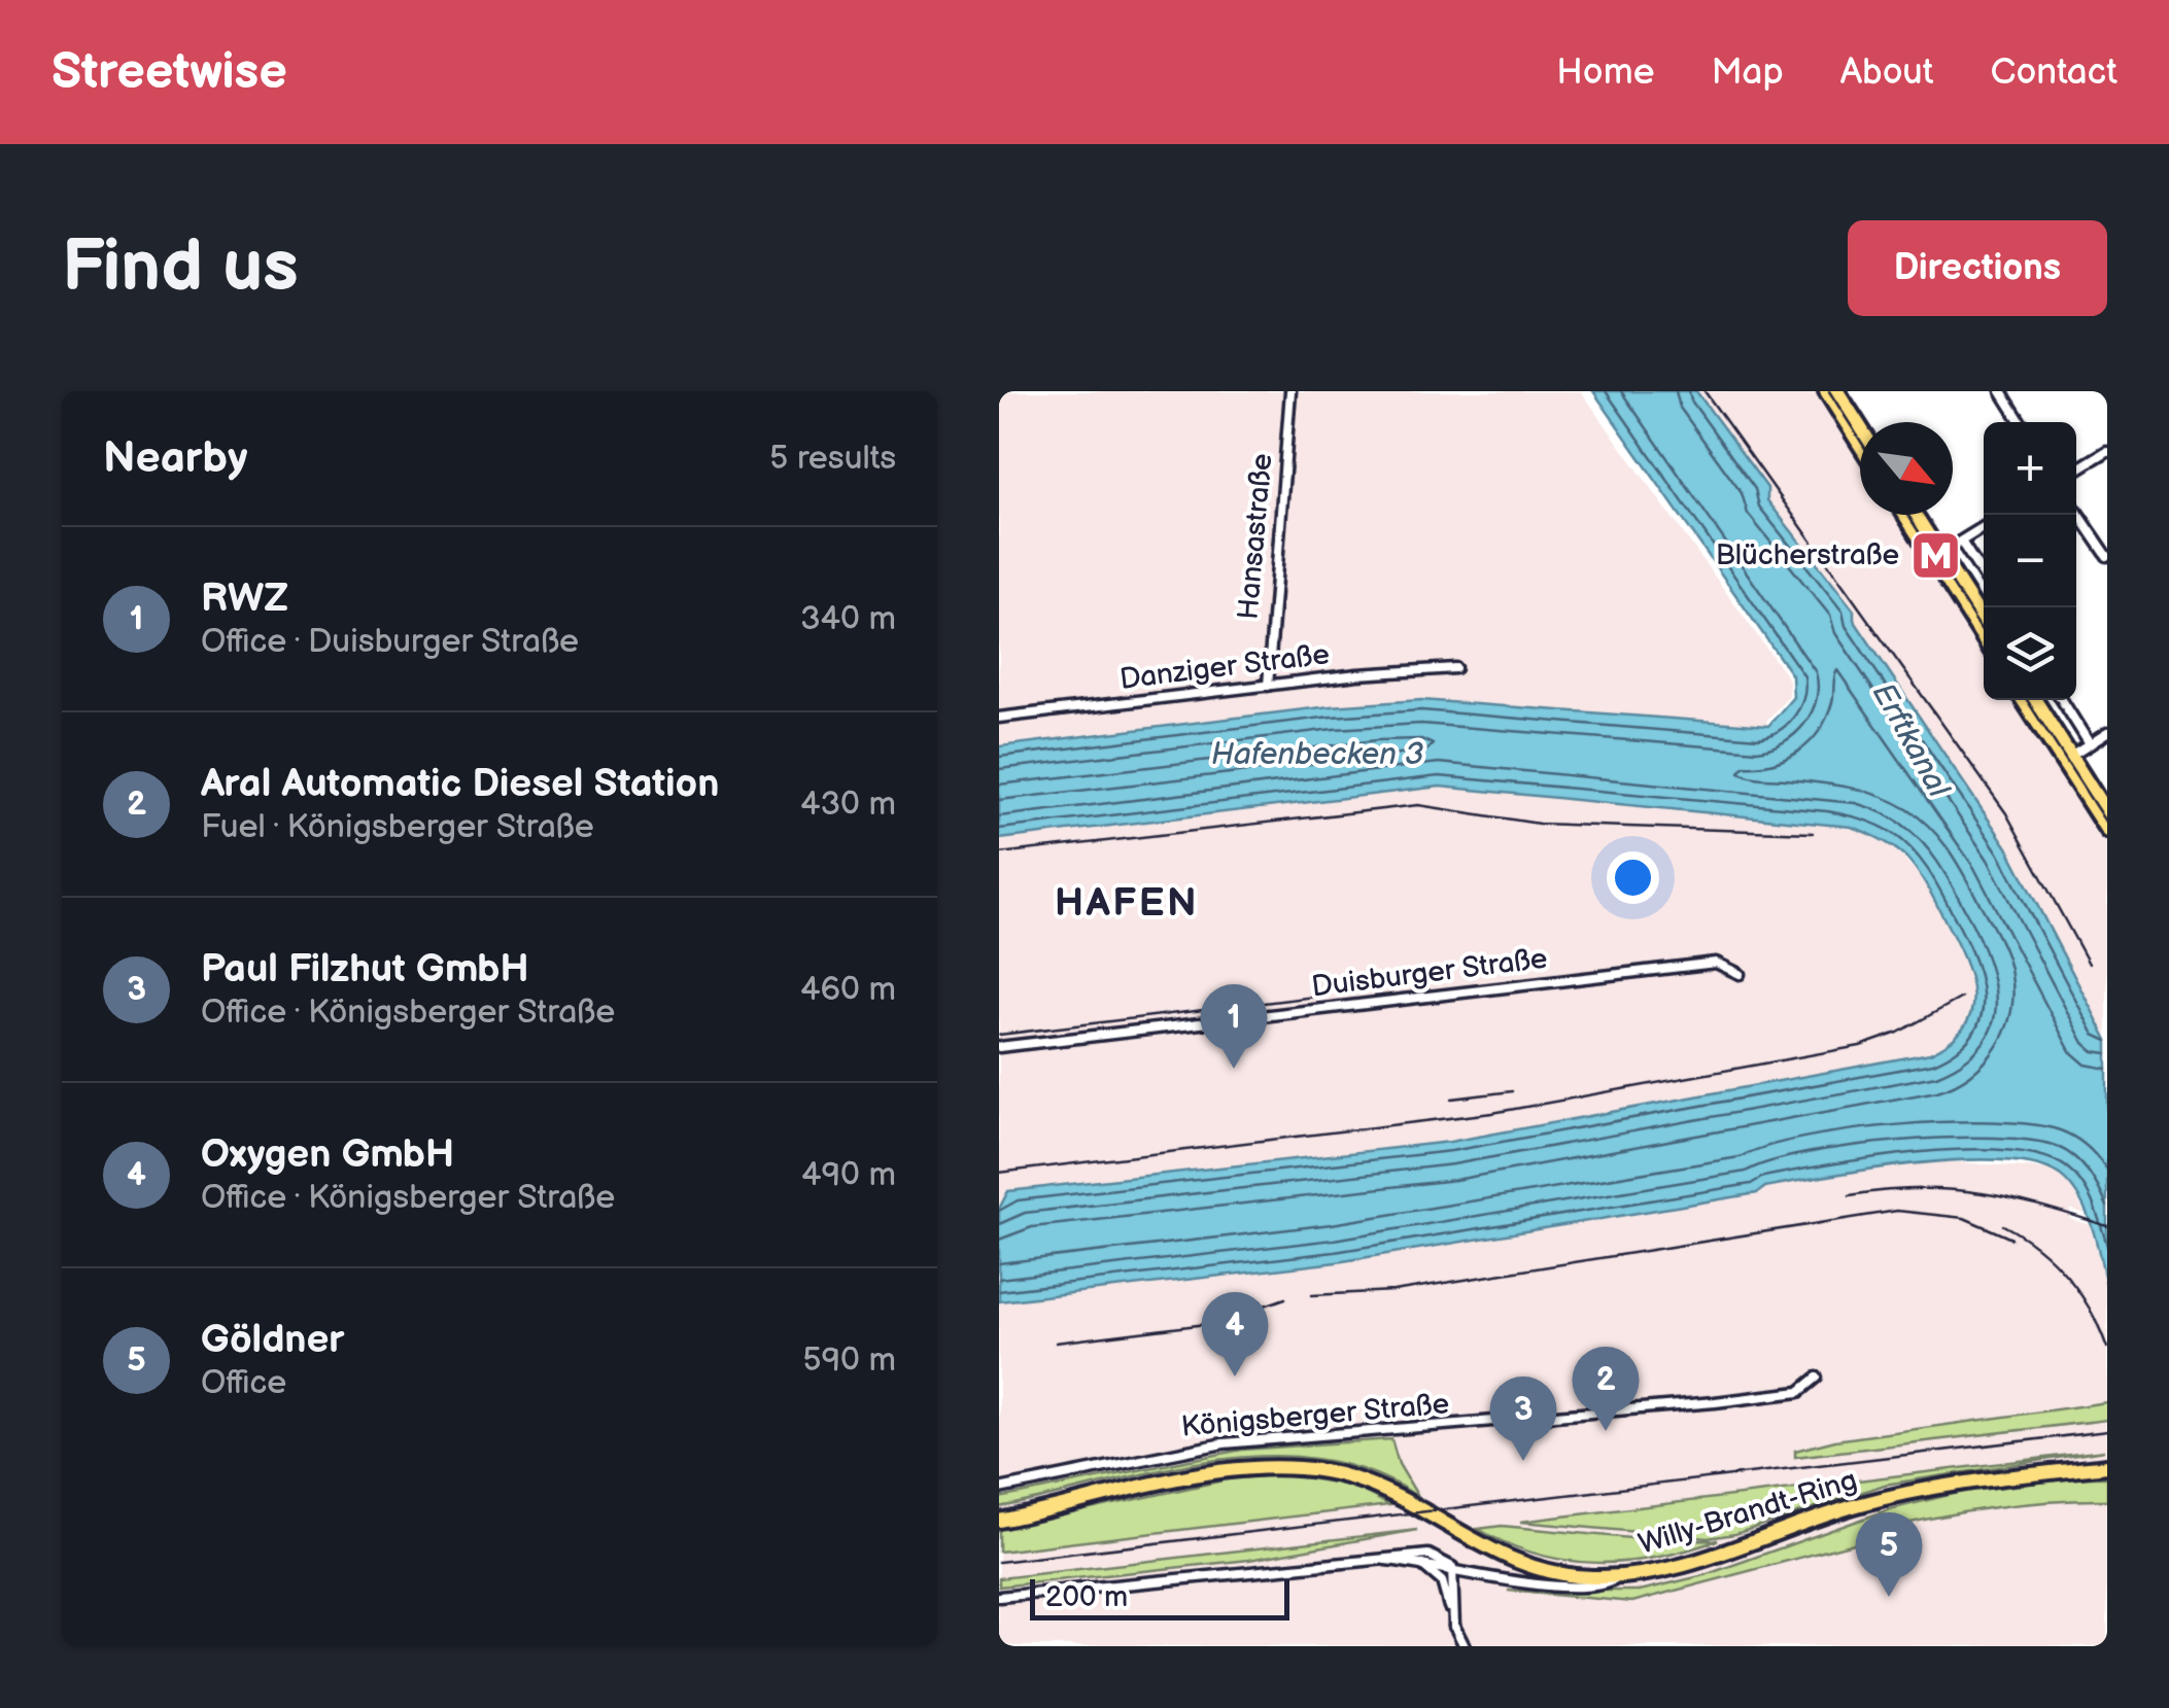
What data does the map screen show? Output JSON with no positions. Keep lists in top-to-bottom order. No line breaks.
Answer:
{"streets":{"main road":["Willy-Brandt-Ring"],"street":["Hansastraße","Danziger Straße","Duisburger Straße","Königsberger Straße"]},"crossings":[["Hansastraße","Danziger Straße"]],"districts":["HAFEN"],"water":["Erftkanal","Hafenbecken 3"],"places":{"metro station":["Blücherstraße"]},"scale_bar":"200 m","north":"bottom right","page":{"header":"Streetwise","nav":["Home","Map","About","Contact"],"buttons":"Directions","title":"Find us","heading":["Nearby","5 results"],"map_buttons":["+","−"],"list":[{"mark":"1","name":"RWZ","note":"Office · Duisburger Straße","value":"340 m"},{"mark":"2","name":"Aral Automatic Diesel Station","note":"Fuel · Königsberger Straße","value":"430 m"},{"mark":"3","name":"Paul Filzhut GmbH","note":"Office · Königsberger Straße","value":"460 m"},{"mark":"4","name":"Oxygen GmbH","note":"Office · Königsberger Straße","value":"490 m"},{"mark":"5","name":"Göldner","note":"Office","value":"590 m"}],"pins":["1","4","2","3","5"],"scale":"200 m"}}
